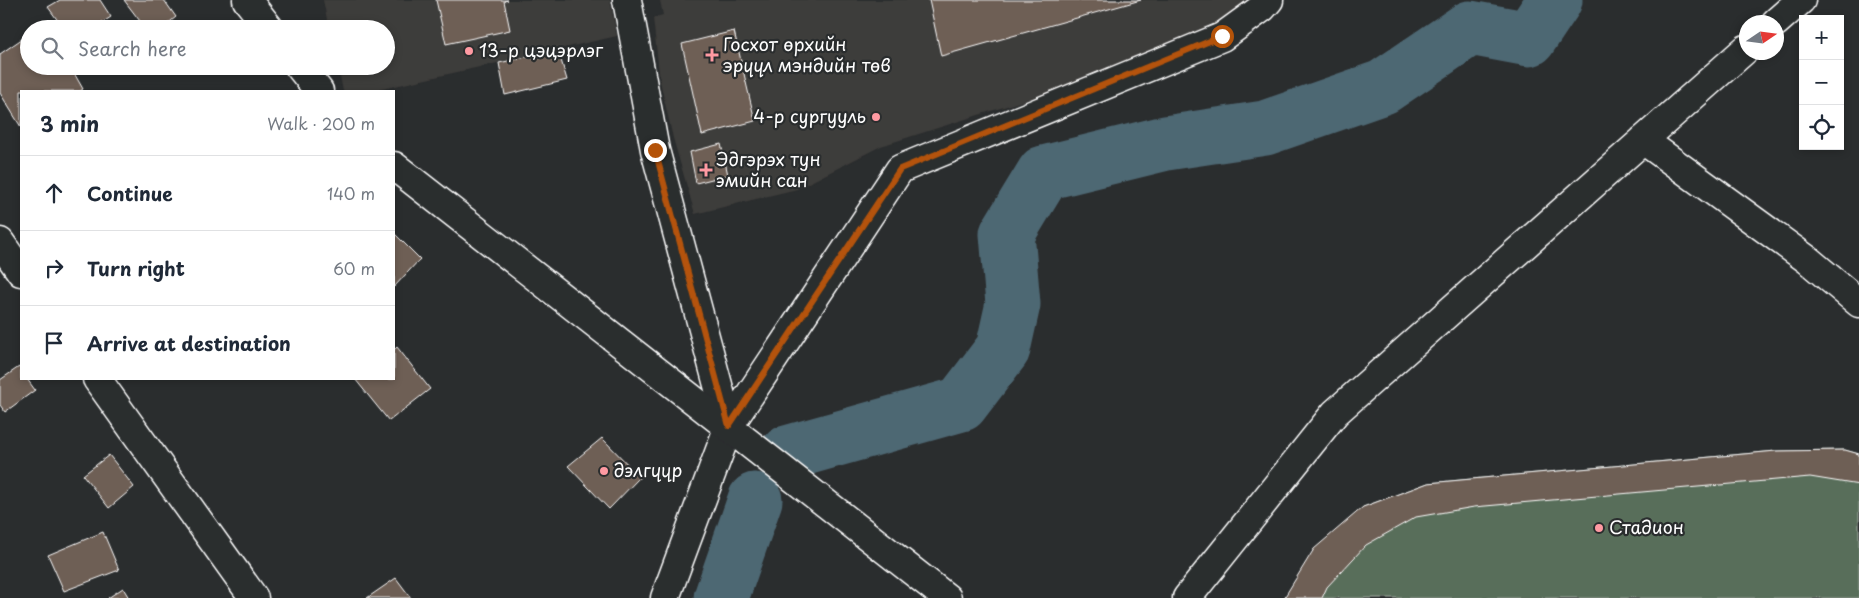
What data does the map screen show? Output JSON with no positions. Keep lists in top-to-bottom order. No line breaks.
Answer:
{"places":{"other":["13-р цэцэрлэг","4-р сургууль","дэлгүүр","Стадион"],"health":["Госхот өрхийн эрүүл мэндийн төв","Эдгэрэх тун эмийн сан"]},"north":"right","page":{"map_buttons":["+","−"],"search":"Search here","heading":["3 min","Walk · 200 m"],"list":[["Continue","140 m"],["Turn right","60 m"],"Arrive at destination"]}}
